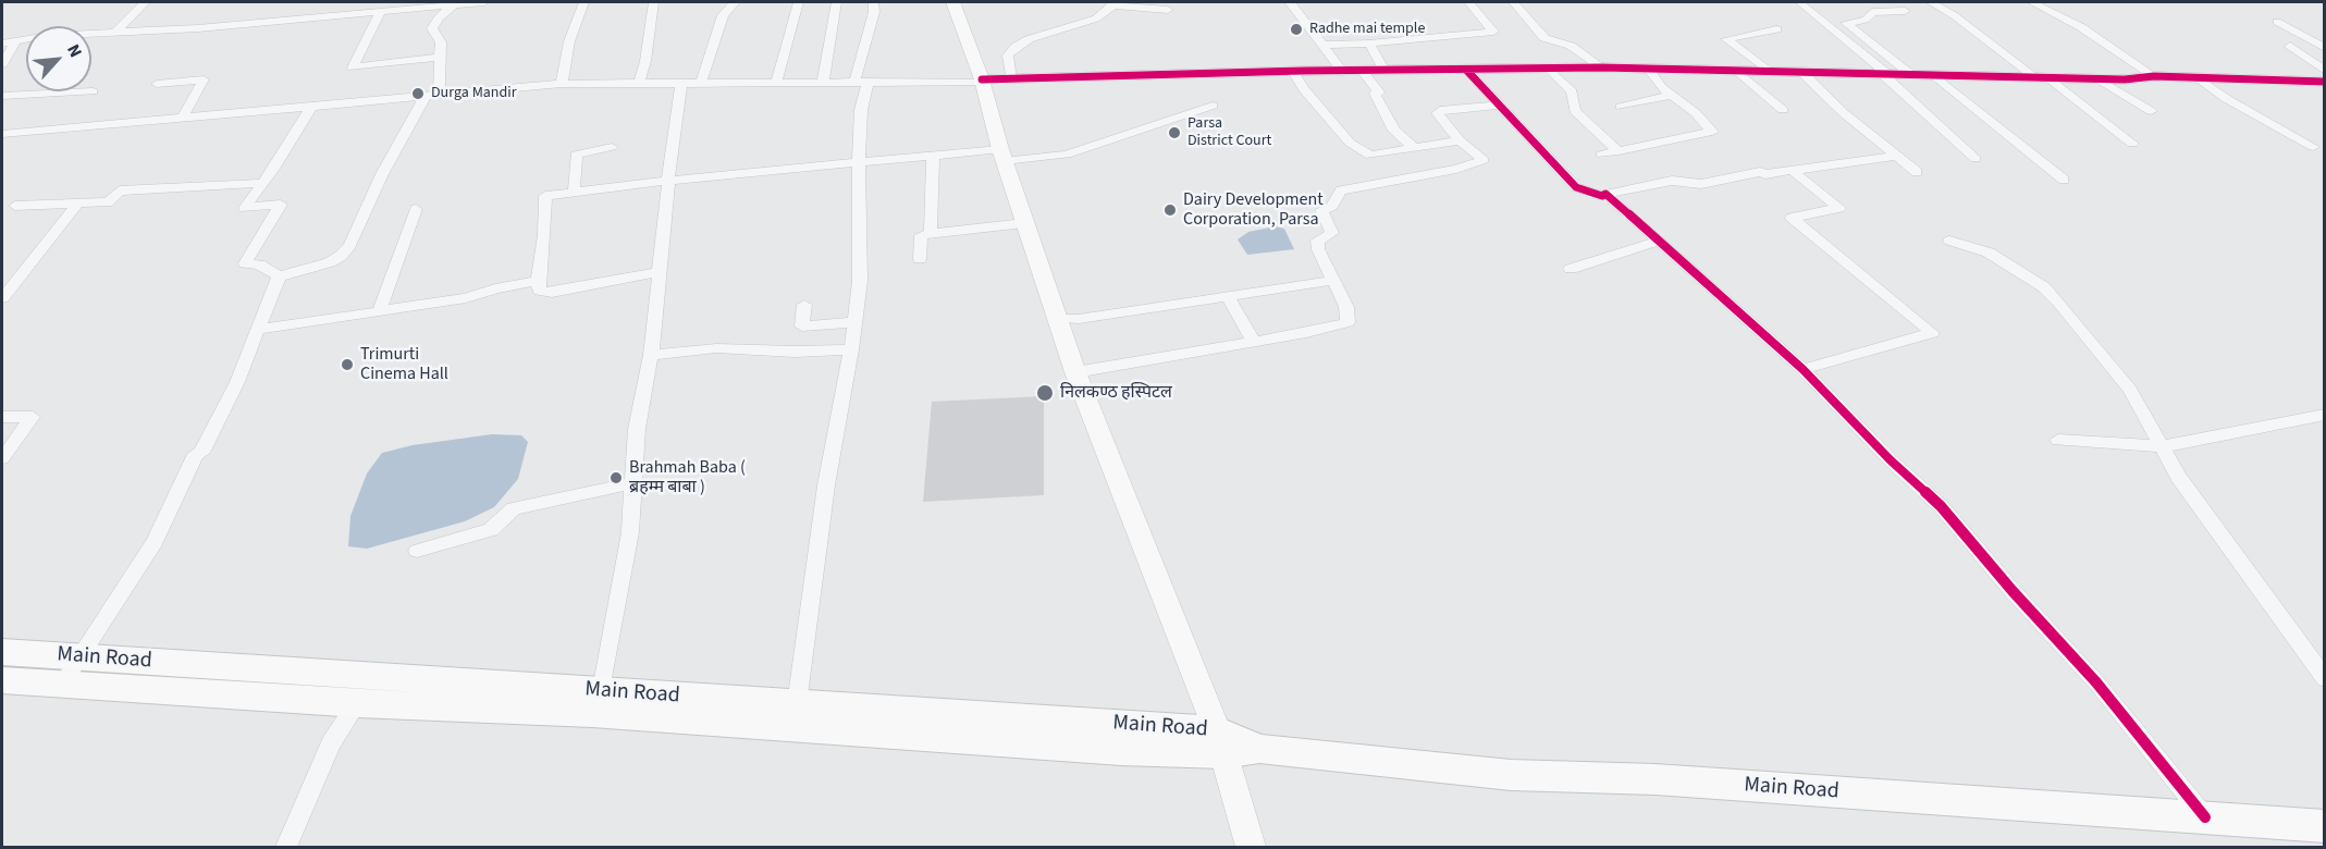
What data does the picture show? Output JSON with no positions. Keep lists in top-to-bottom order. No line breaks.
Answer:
{"streets":{"main road":["Main Road"]},"places":["Radhe mai temple","Durga Mandir","Parsa District Court","Dairy Development Corporation, Parsa","Trimurti Cinema Hall","निलकण्ठ हस्पिटल","Brahmah Baba ( ब्रहम्म बाबा )"],"north":"top right"}
